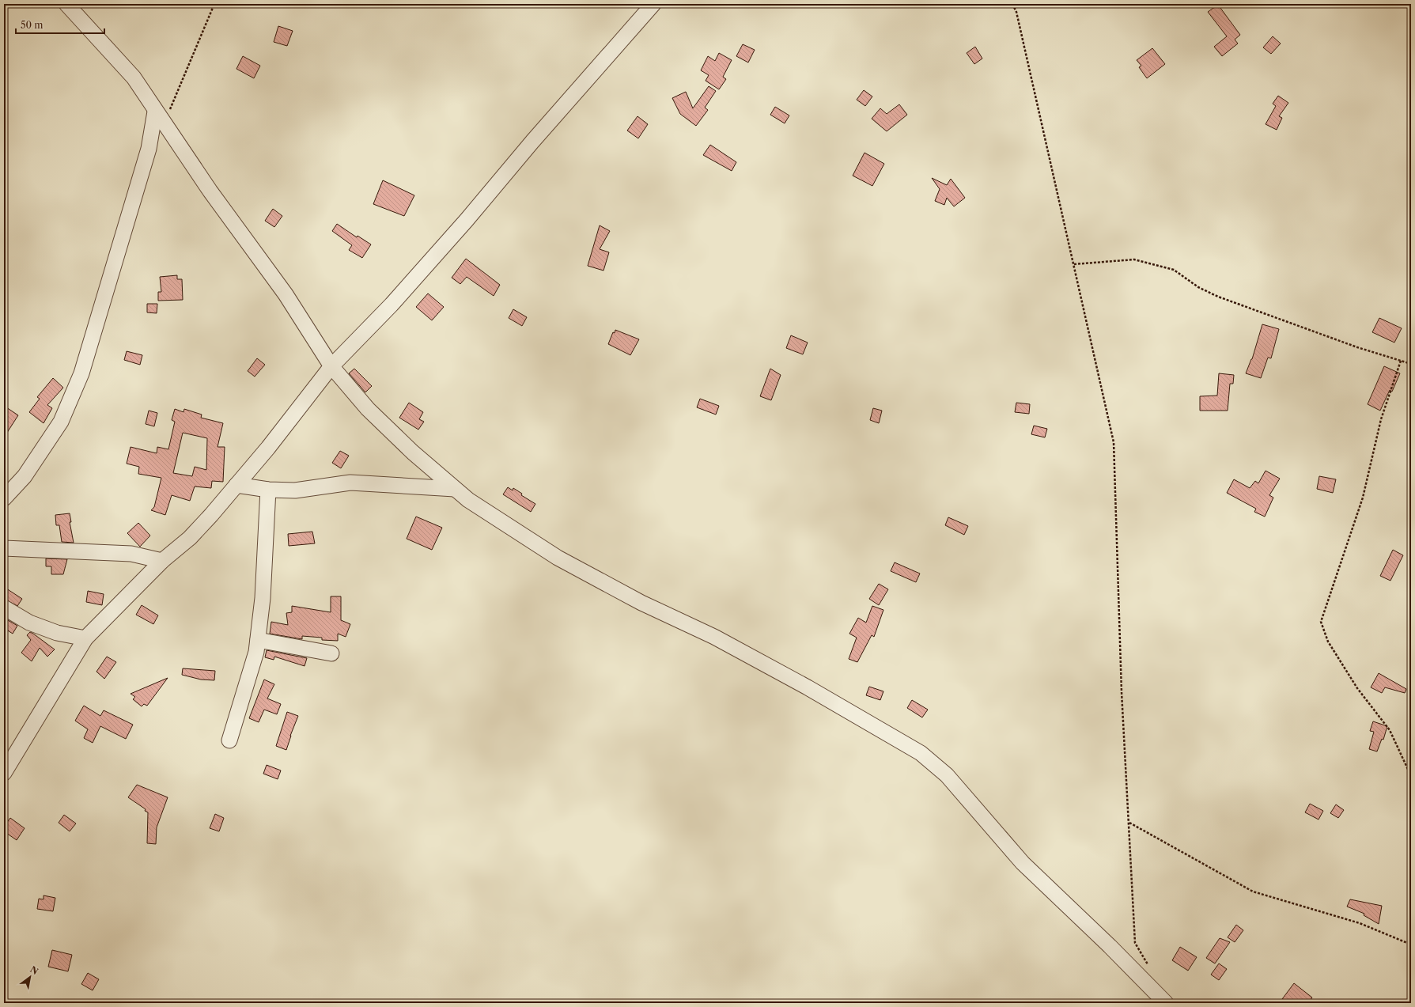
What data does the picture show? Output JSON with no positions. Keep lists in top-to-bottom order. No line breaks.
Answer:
{"scale_bar":"50 m","north":"top right"}
